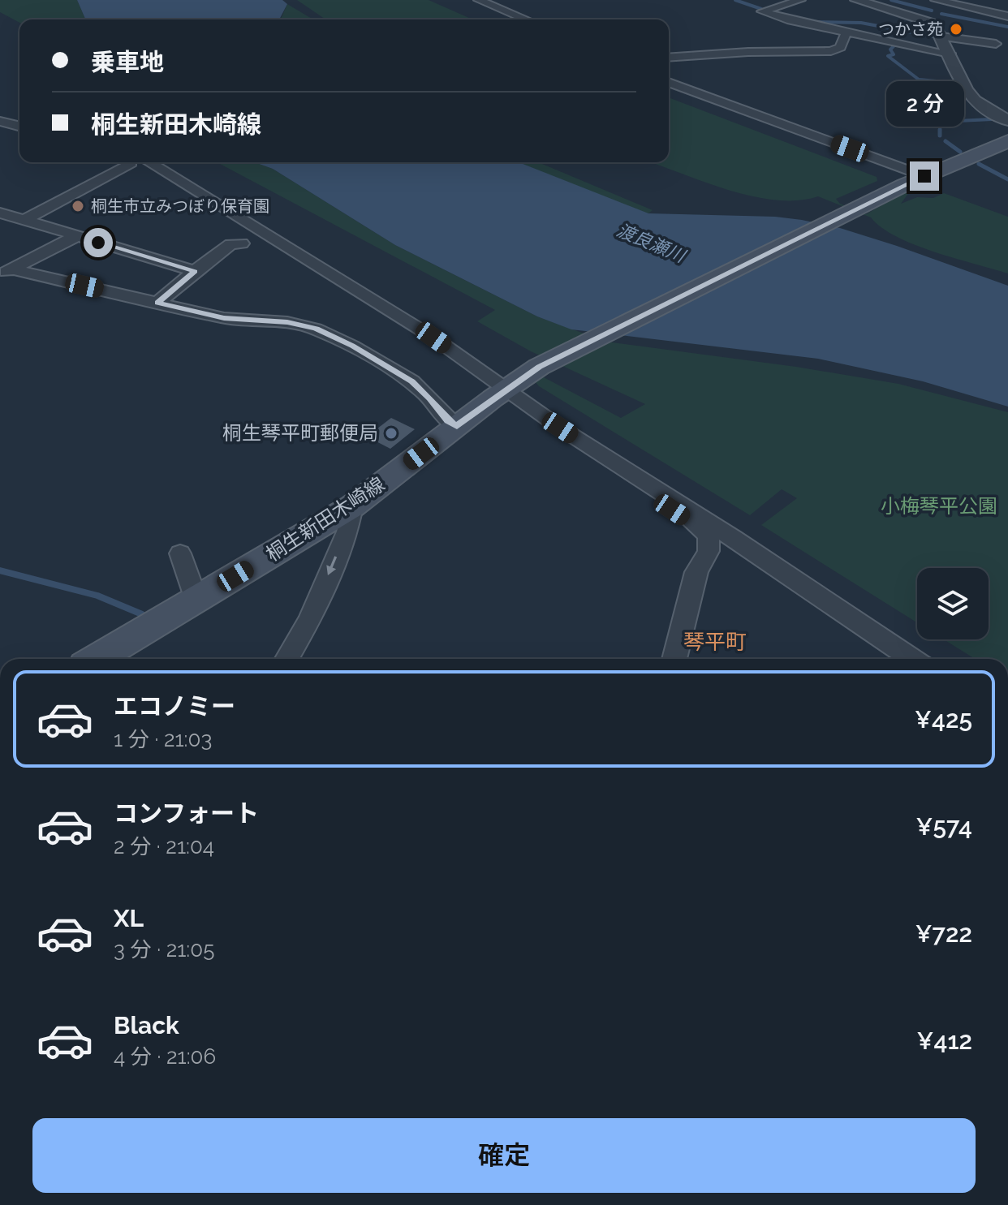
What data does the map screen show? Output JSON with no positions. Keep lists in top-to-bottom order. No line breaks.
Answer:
{"streets":{"main road":["桐生新田木崎線"]},"districts":["琴平町"],"water":["渡良瀬川"],"parks":["小梅琴平公園"],"places":["つかさ苑","桐生市立みつぼり保育園","桐生琴平町郵便局"],"page":{"banner":["乗車地","桐生新田木崎線"],"bubble":"2 分","list":[{"name":"エコノミー","note":"1 分 · 21:03","value":"¥425"},{"name":"コンフォート","note":"2 分 · 21:04","value":"¥574"},{"name":"XL","note":"3 分 · 21:05","value":"¥722"},{"name":"Black","note":"4 分 · 21:06","value":"¥412"}],"buttons":"確定"}}
